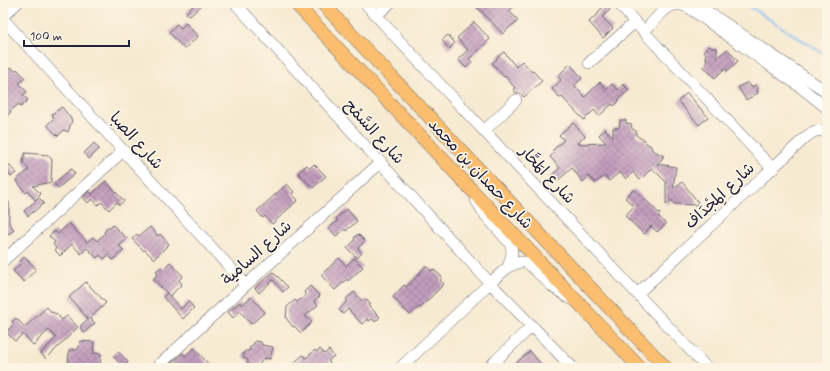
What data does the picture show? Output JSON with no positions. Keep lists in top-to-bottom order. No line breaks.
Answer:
{"streets":{"main road":["شارع حمدان بن محمد"],"street":["شارع السَّمْح","شارع الصبا","شارع المَحَّار","شارع المِجْدَاف","شارع السامية"]},"crossings":[["شارع السَّمْح","شارع السامية"],["شارع الصبا","شارع السامية"],["شارع المَحَّار","شارع المِجْدَاف"]],"scale_bar":"100 m"}
